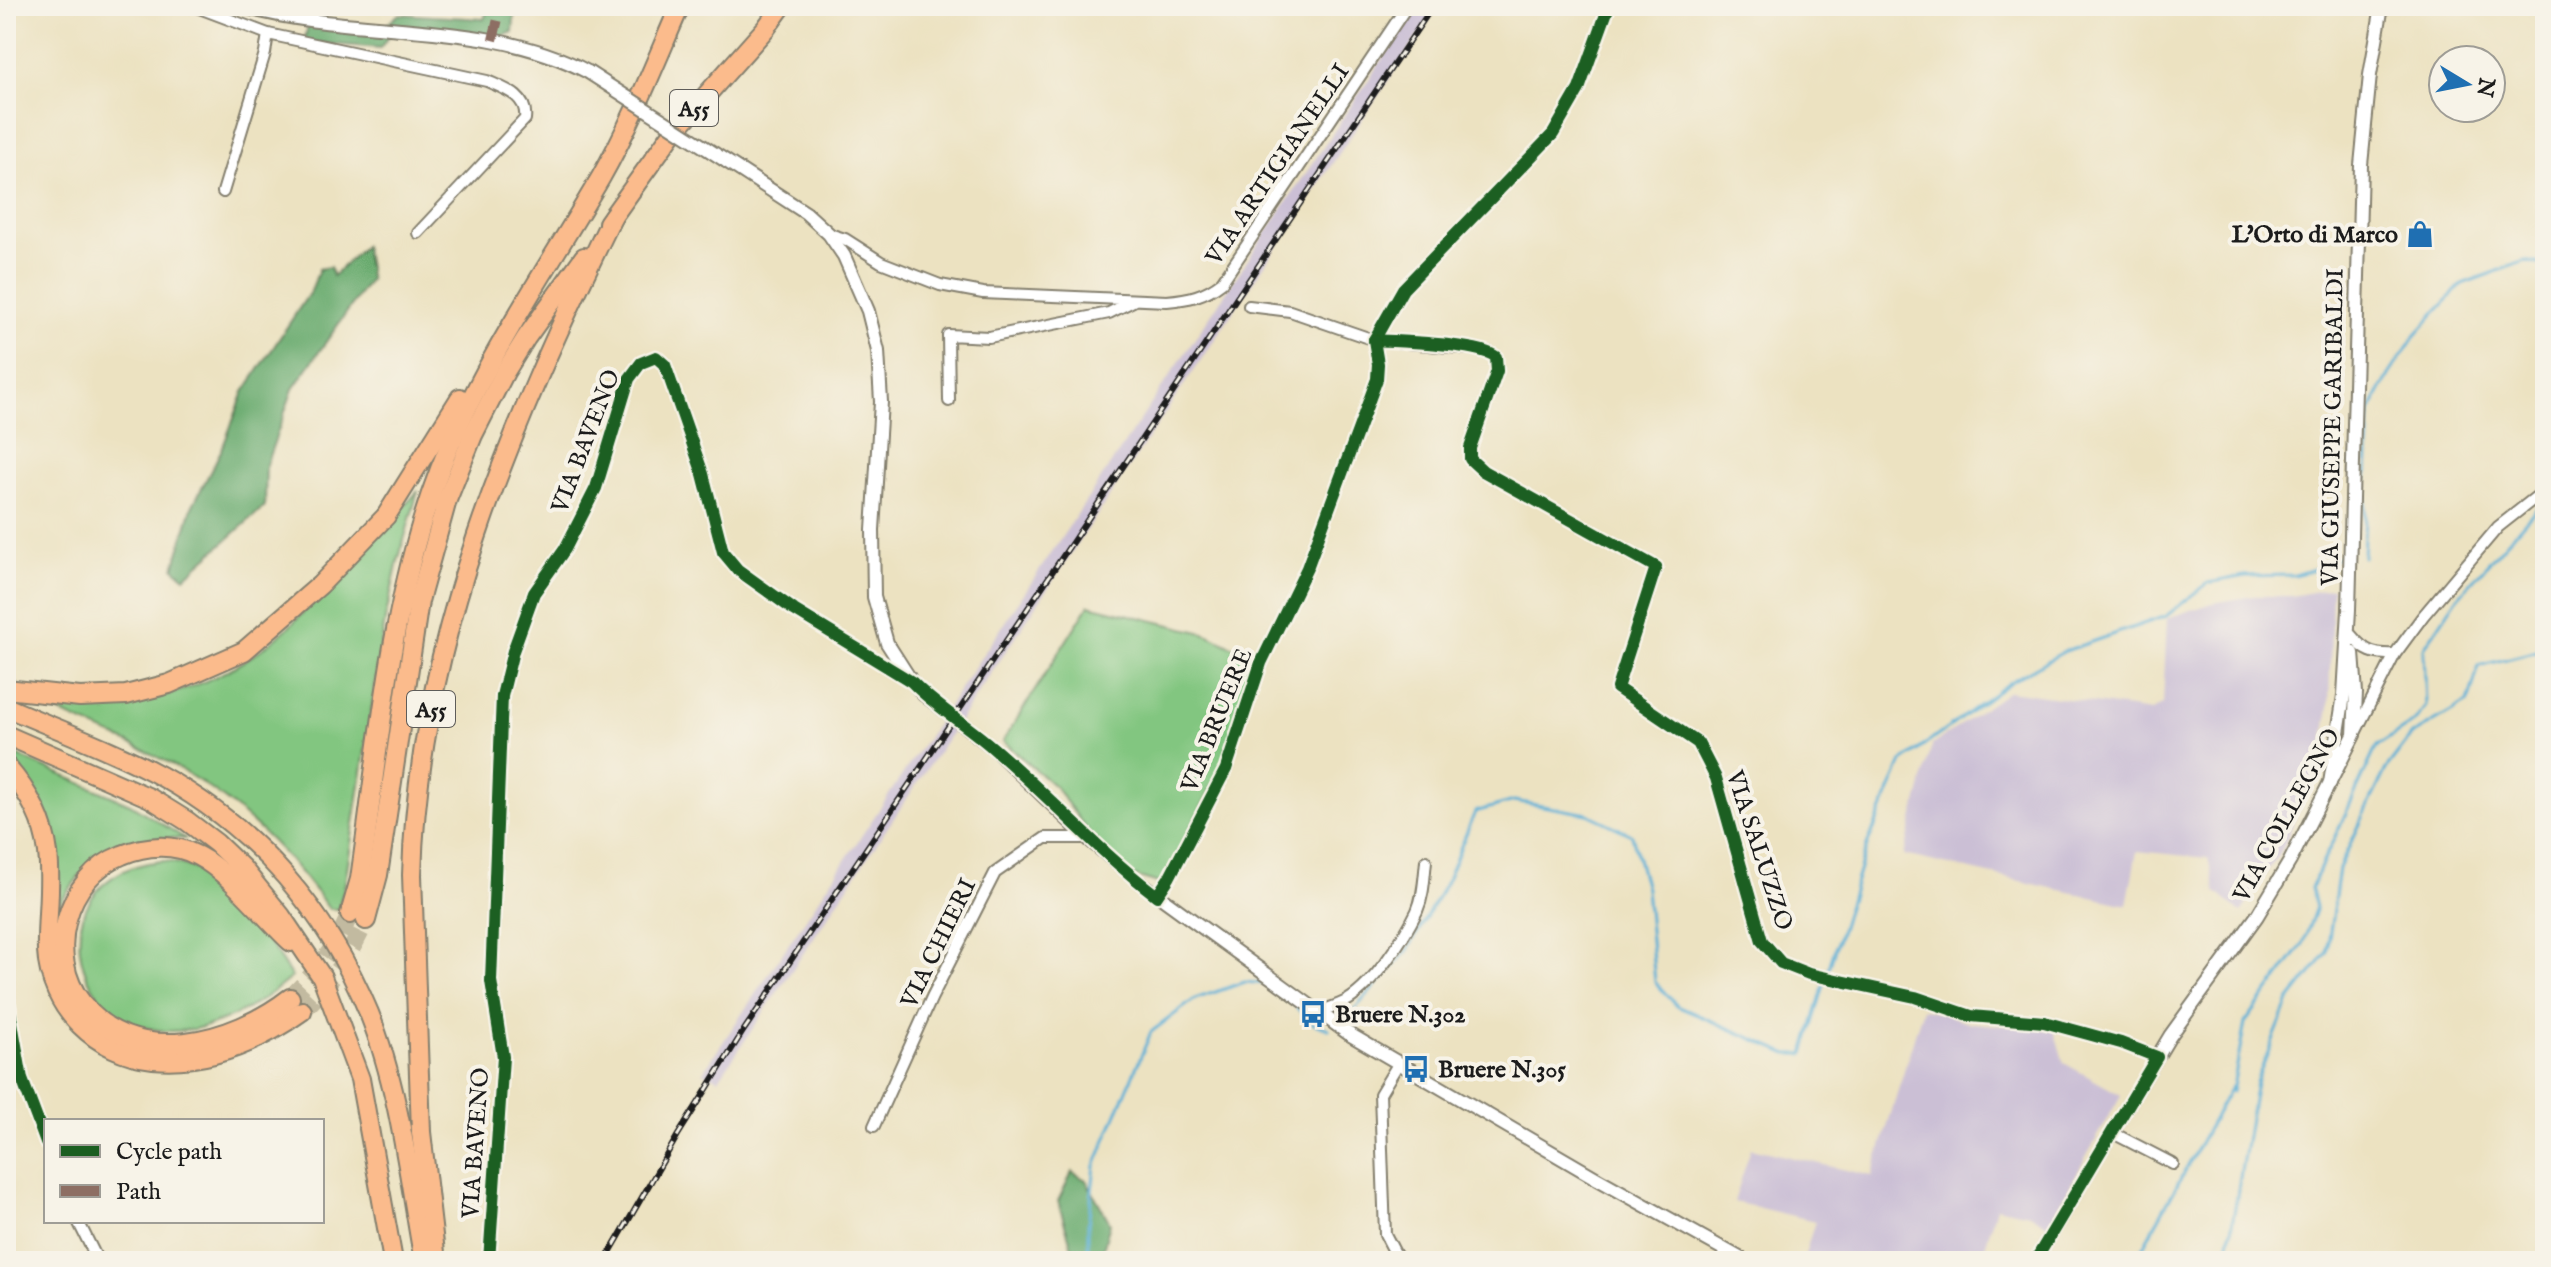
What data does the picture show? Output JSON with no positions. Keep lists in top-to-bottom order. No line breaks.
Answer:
{"streets":{"highway":["A55"],"street":["VIA ARTIGIANELLI","VIA GIUSEPPE GARIBALDI","VIA BAVENO","VIA BRUERE","VIA COLLEGNO","VIA SALUZZO","VIA CHIERI"]},"crossings":[["VIA BRUERE","VIA SALUZZO"],["VIA COLLEGNO","VIA SALUZZO"]],"places":{"shop":["L'Orto di Marco"],"bus stop":["Bruere N.302","Bruere N.305"]},"legend":["Cycle path","Path"],"north":"right"}
